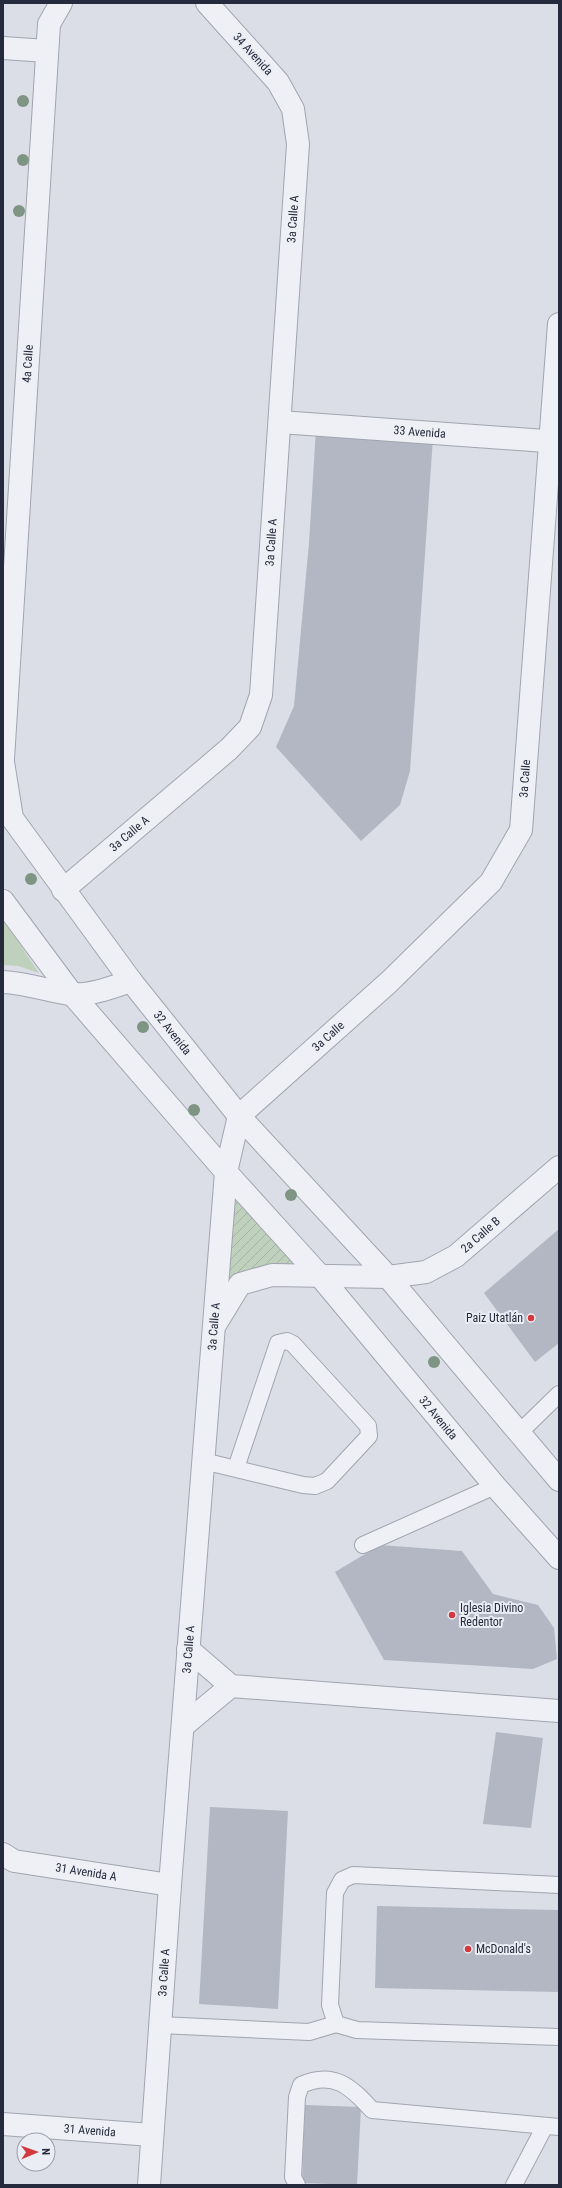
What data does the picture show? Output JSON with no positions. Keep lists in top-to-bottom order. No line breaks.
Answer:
{"streets":{"street":["34 Avenida","3a Calle A","4a Calle","33 Avenida","3a Calle","32 Avenida","2a Calle B","31 Avenida A","31 Avenida"]},"crossings":[["34 Avenida","3a Calle A"],["3a Calle A","33 Avenida"],["3a Calle A","3a Calle"],["3a Calle A","32 Avenida"],["3a Calle A","31 Avenida A"],["3a Calle A","31 Avenida"],["33 Avenida","3a Calle"],["3a Calle","32 Avenida"],["32 Avenida","2a Calle B"]],"places":["Paiz Utatlán","Iglesia Divino Redentor","McDonald's"],"north":"right"}
